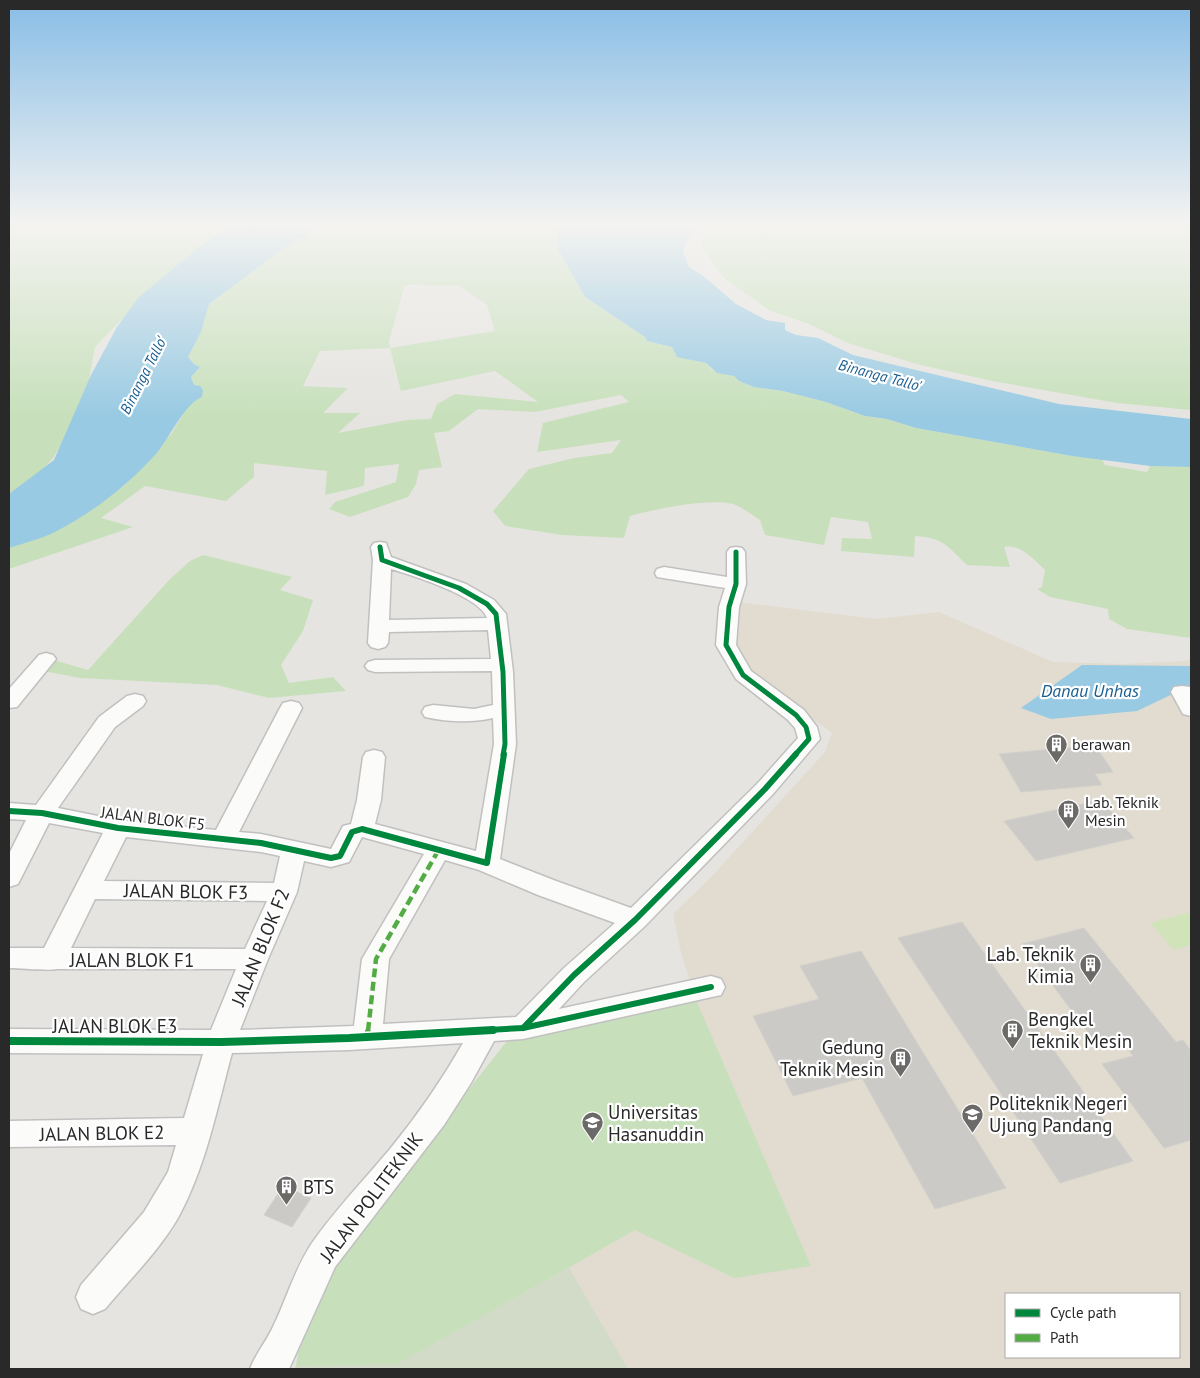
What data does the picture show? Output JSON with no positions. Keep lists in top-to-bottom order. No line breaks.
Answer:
{"streets":{"street":["JALAN BLOK F5","JALAN BLOK F3","JALAN BLOK F2","JALAN BLOK F1","JALAN BLOK E3","JALAN BLOK E2","JALAN POLITEKNIK"]},"crossings":[["JALAN BLOK F5","JALAN BLOK F2"],["JALAN BLOK F3","JALAN BLOK F2"],["JALAN BLOK F2","JALAN BLOK F1"],["JALAN BLOK F2","JALAN BLOK E3"],["JALAN BLOK F2","JALAN BLOK E2"],["JALAN BLOK E3","JALAN POLITEKNIK"]],"water":["Binanga Tallo'","Danau Unhas"],"places":{"building":["berawan","Lab. Teknik Mesin","Lab. Teknik Kimia","Bengkel Teknik Mesin","Gedung Teknik Mesin","BTS"],"school or university":["Politeknik Negeri Ujung Pandang","Universitas Hasanuddin"]},"legend":["Cycle path","Path"]}
